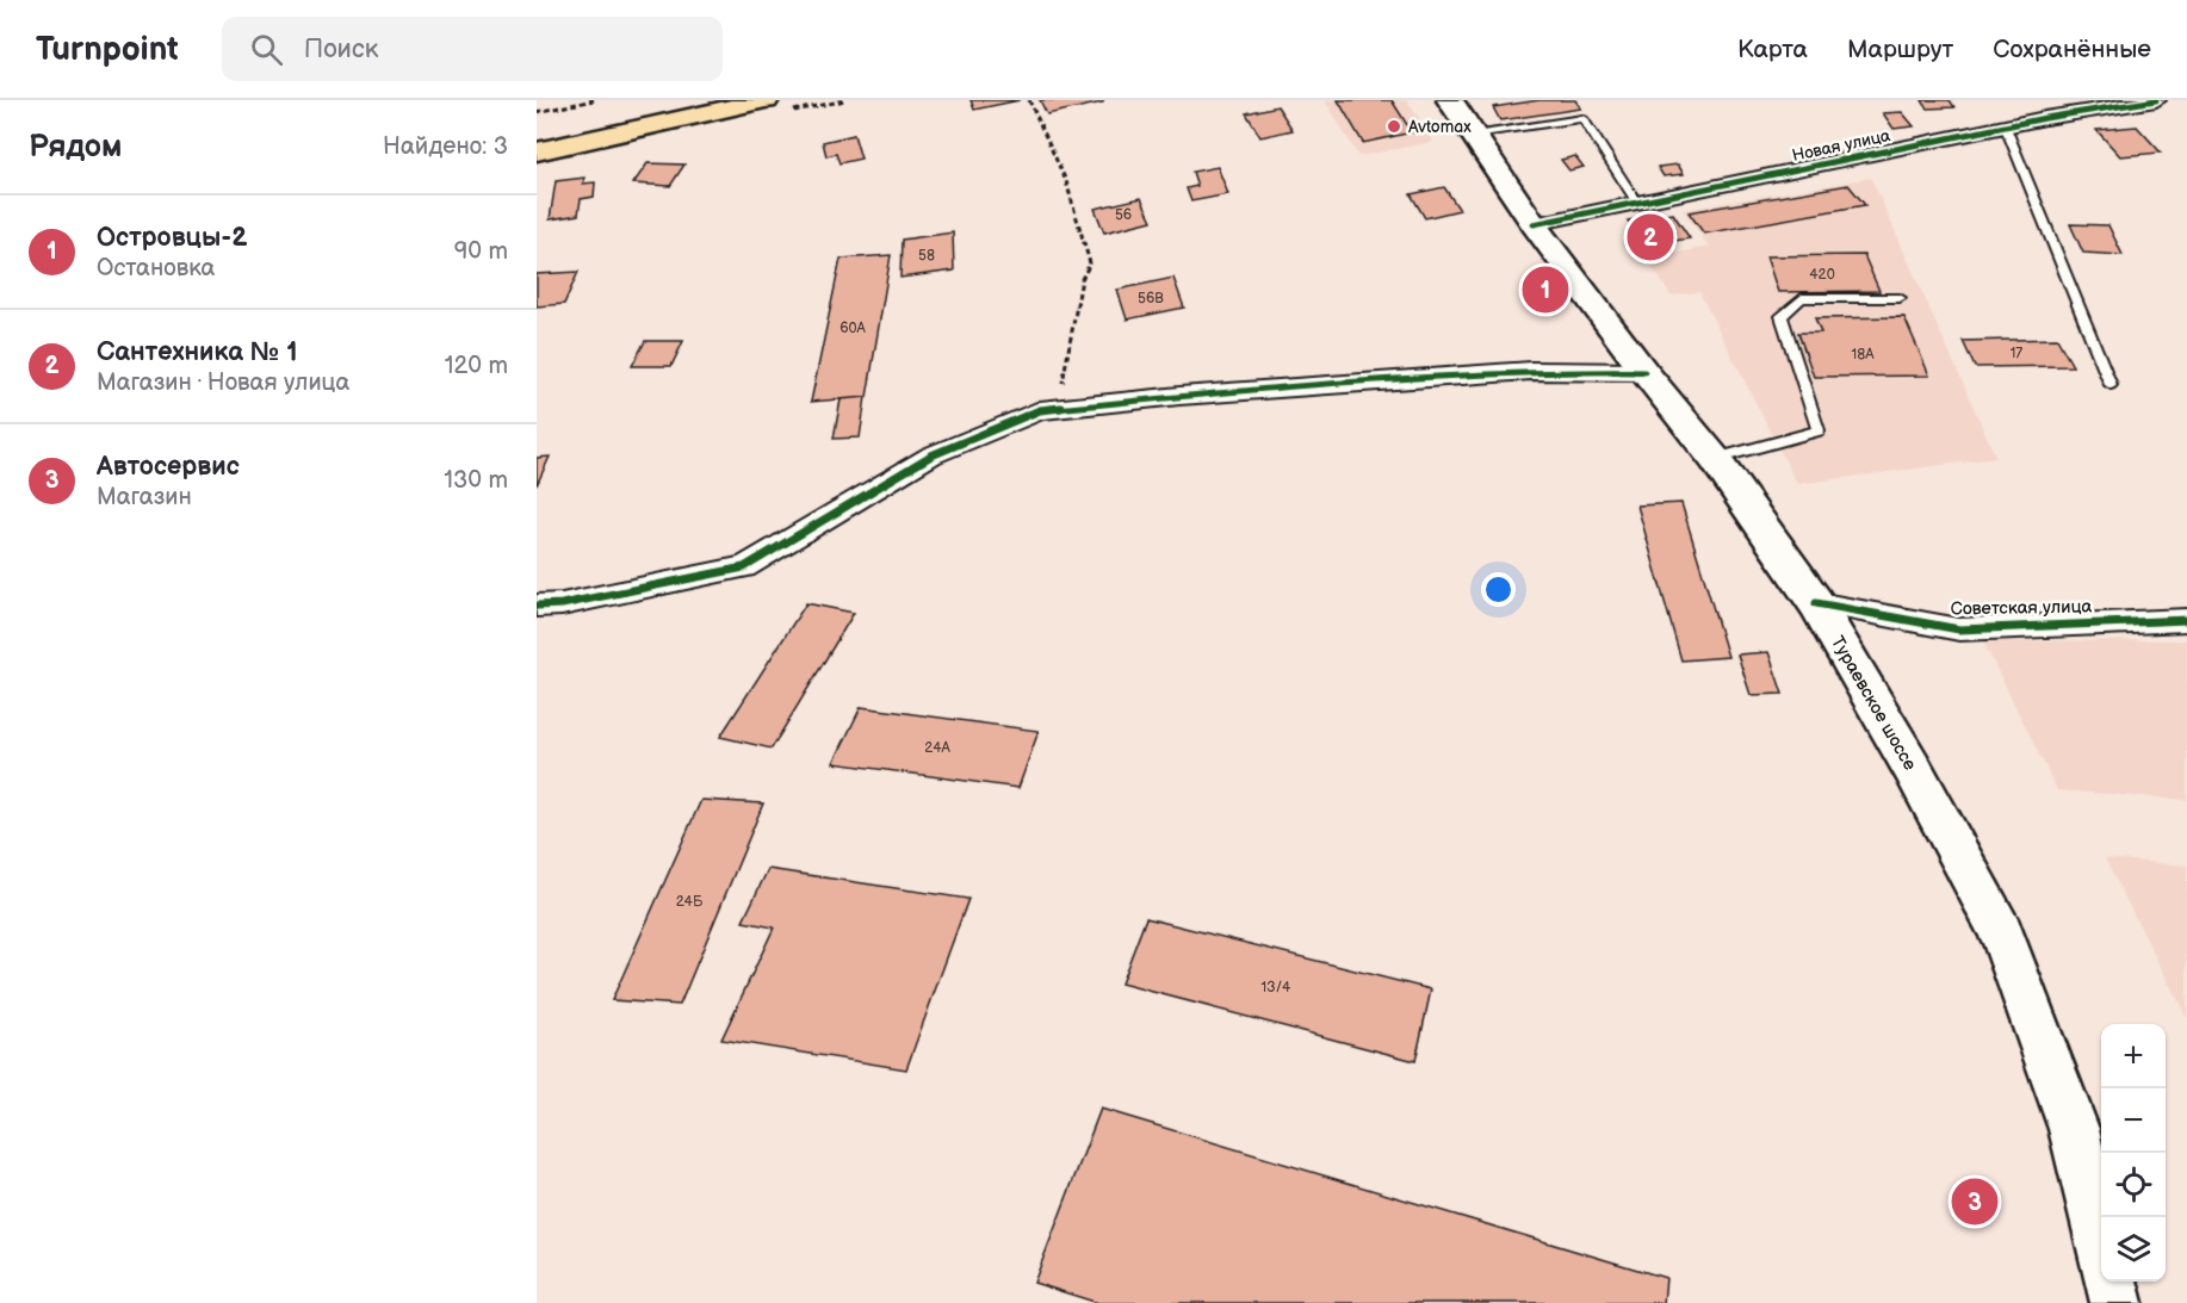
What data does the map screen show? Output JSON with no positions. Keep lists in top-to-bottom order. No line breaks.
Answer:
{"streets":{"main road":["Тураевское шоссе"],"street":["Новая улица","Советская улица"]},"crossings":[["Новая улица","Тураевское шоссе"],["Советская улица","Тураевское шоссе"]],"places":["Avtomax"],"house_numbers":["56","58","420","56В","60А","17","18А","24А","24Б","13/4"],"page":{"header":"Turnpoint","search":"Поиск","nav":["Карта","Маршрут","Сохранённые"],"heading":["Рядом","Найдено: 3"],"list":[{"mark":"1","name":"Островцы-2","note":"Остановка","value":"90 m"},{"mark":"2","name":"Сантехника № 1","note":"Магазин · Новая улица","value":"120 m"},{"mark":"3","name":"Автосервис","note":"Магазин","value":"130 m"}],"pins":["2","1","3"],"map_buttons":["+","−"]}}
